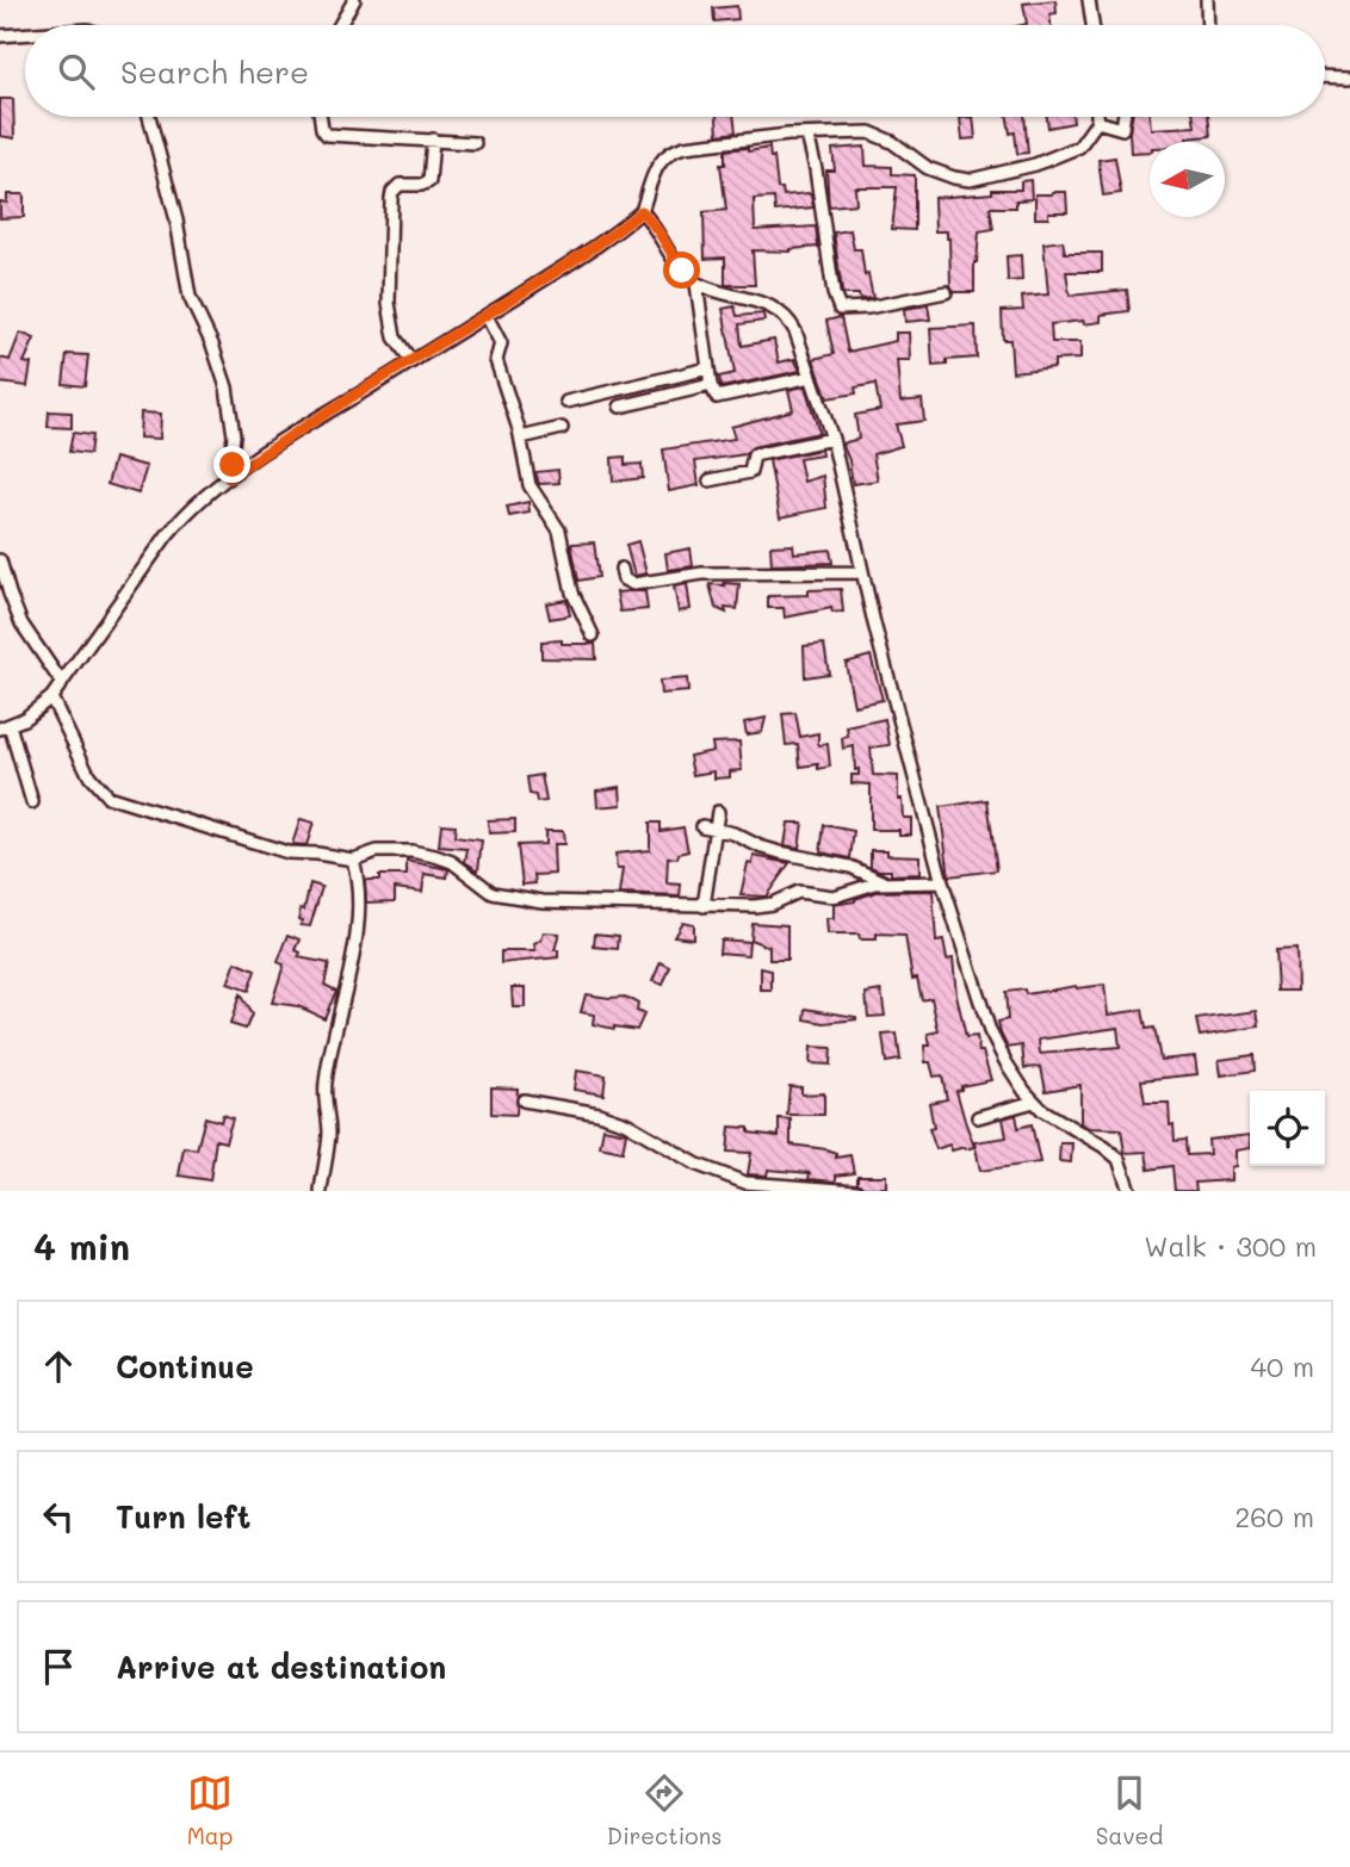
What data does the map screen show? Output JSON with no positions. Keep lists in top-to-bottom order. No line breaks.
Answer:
{"north":"left","page":{"search":"Search here","heading":["4 min","Walk · 300 m"],"list":[["Continue","40 m"],["Turn left","260 m"],"Arrive at destination"],"nav":["Map","Directions","Saved"]}}
